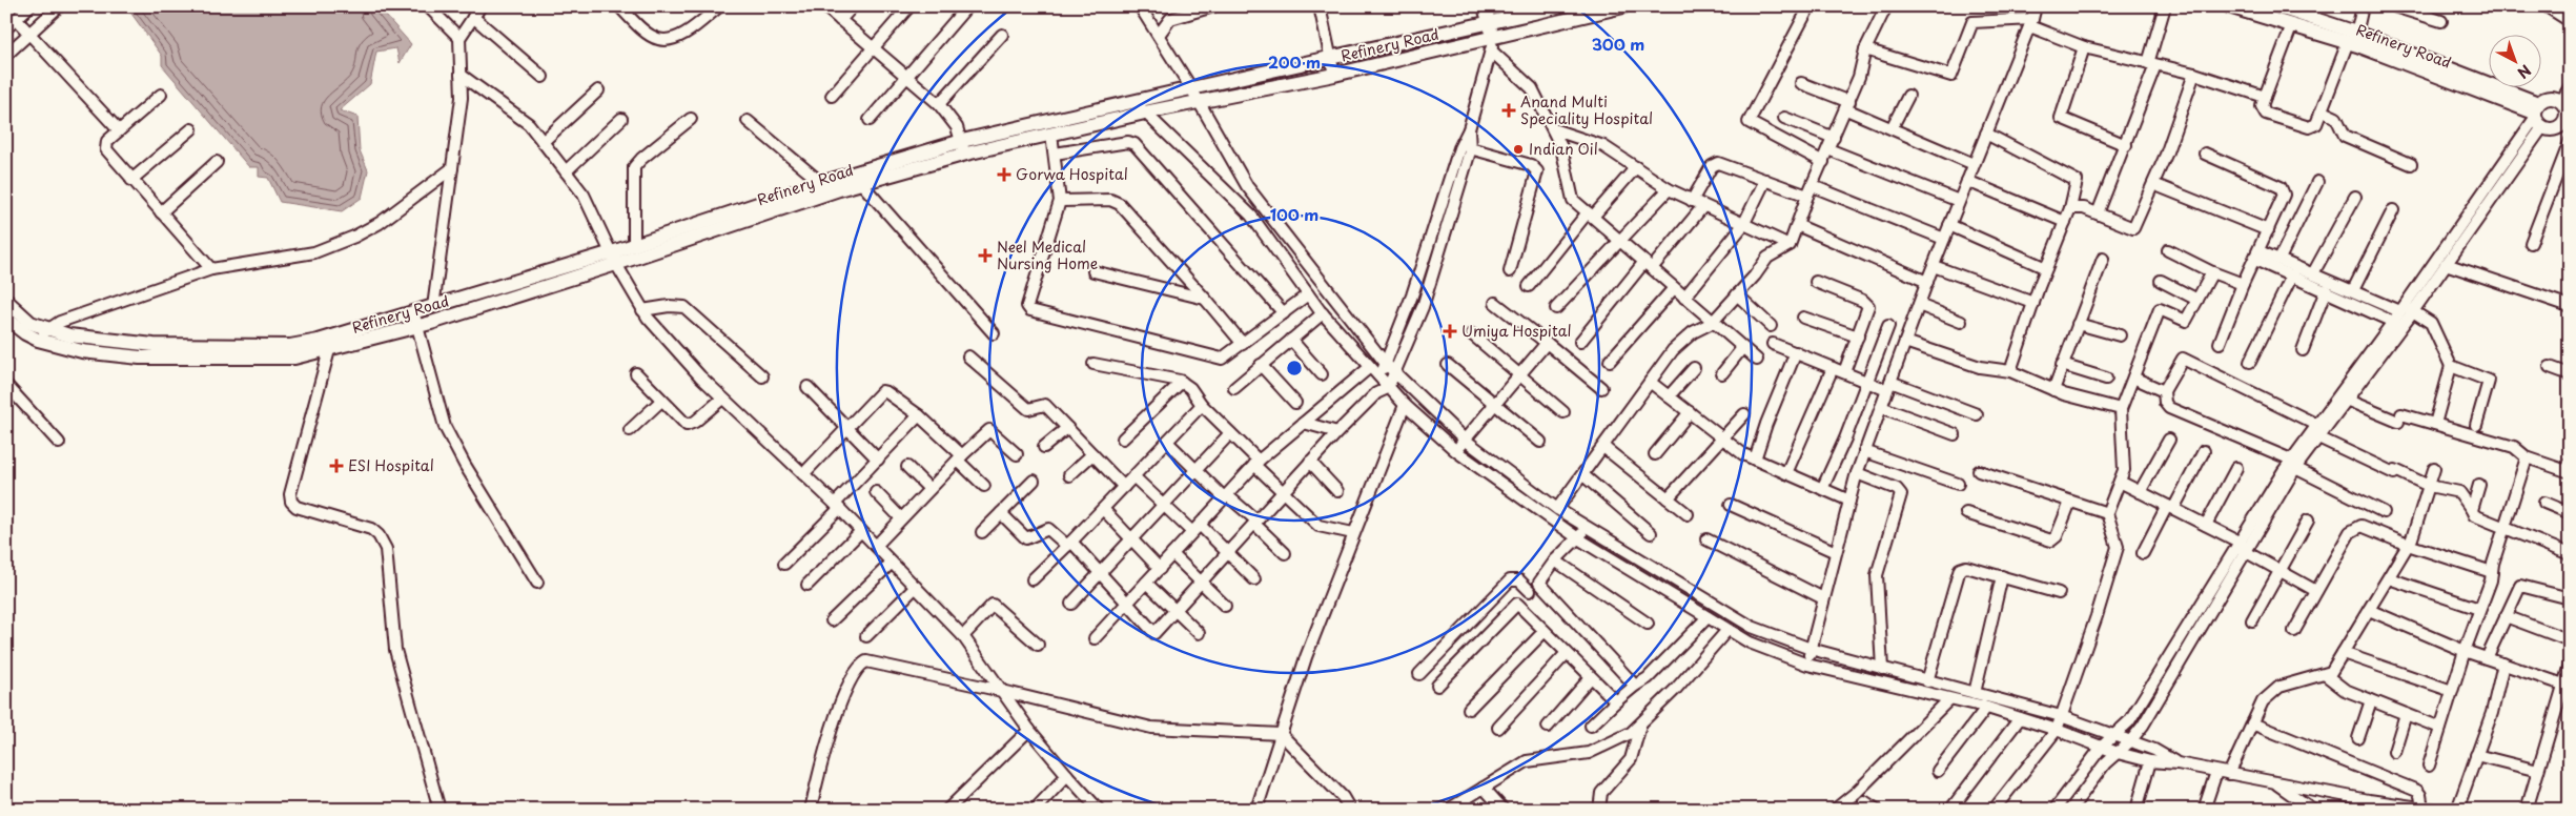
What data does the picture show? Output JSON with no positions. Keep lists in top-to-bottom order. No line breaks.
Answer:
{"streets":{"main road":["Refinery Road"]},"places":{"health":["Anand Multi Speciality Hospital","Gorwa Hospital","Neel Medical Nursing Home","Umiya Hospital","ESI Hospital"],"other":["Indian Oil"]},"north":"bottom right","rings":["300 m","200 m","100 m"]}
